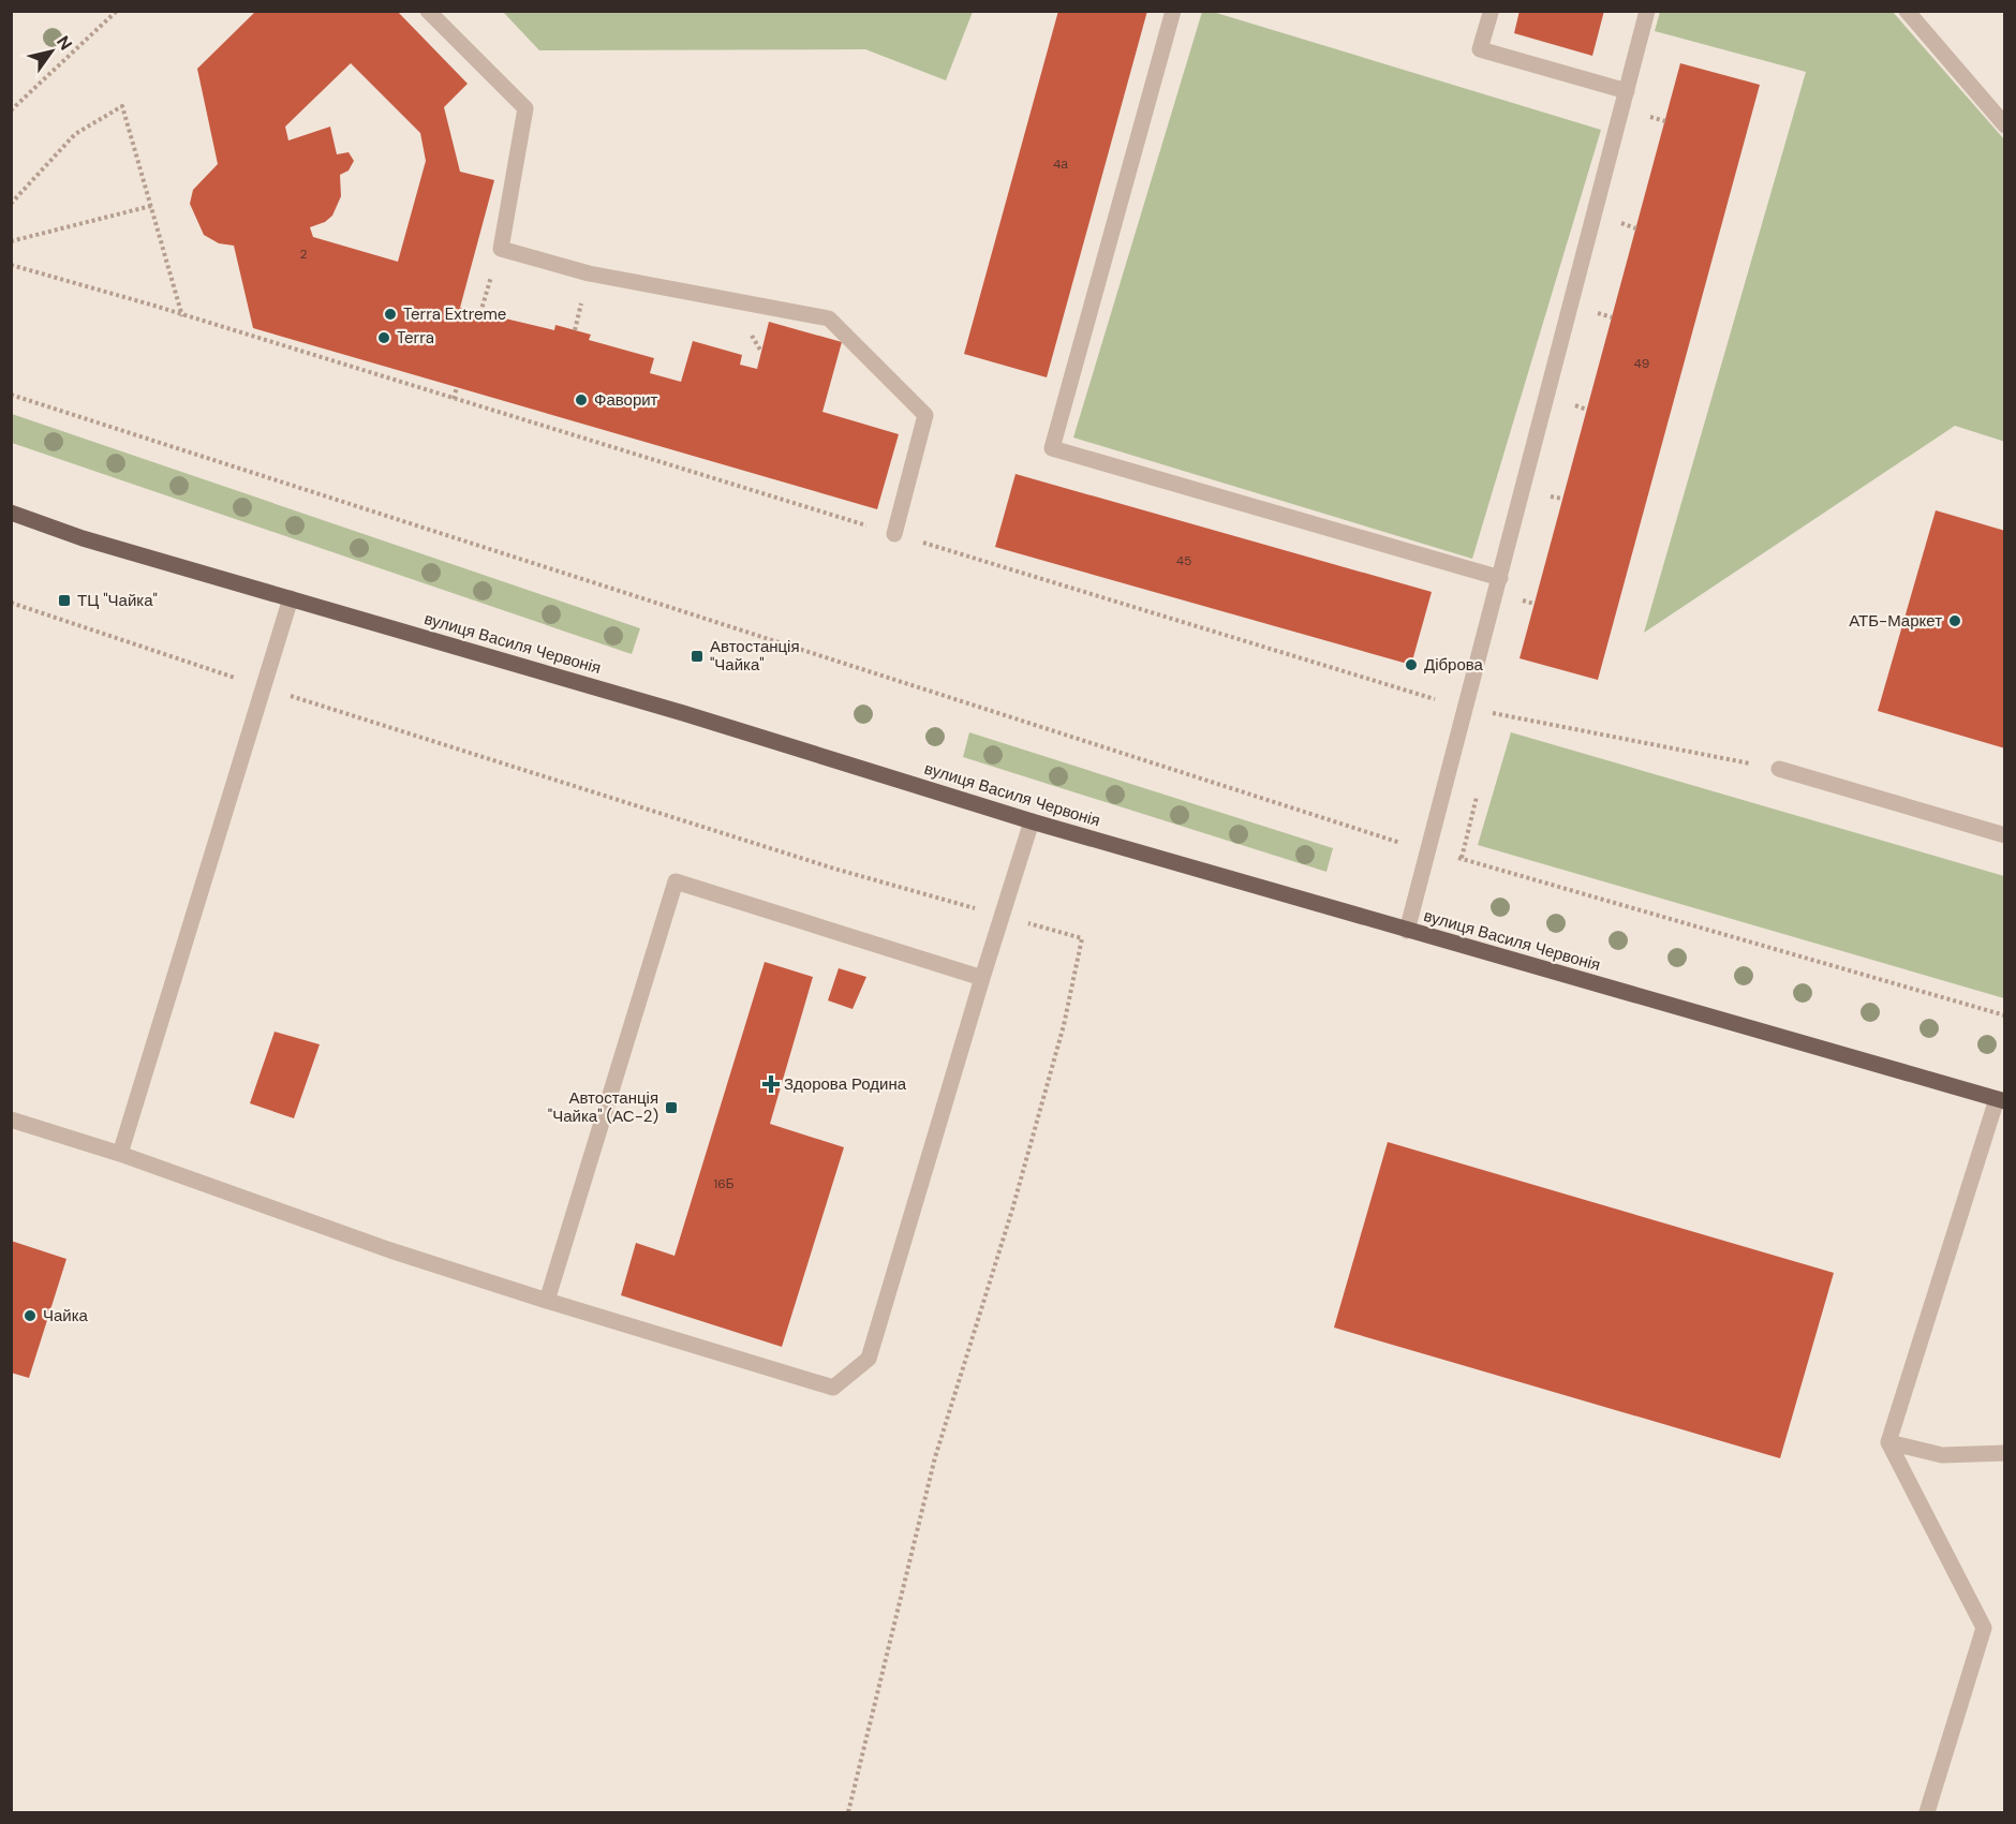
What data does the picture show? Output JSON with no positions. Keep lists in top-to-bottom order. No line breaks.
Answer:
{"streets":{"main road":["вулиця Василя Червонія"]},"places":{"other":["Terra Extreme","Terra","Фаворит","АТБ-Маркет","Діброва","Чайка"],"transit":["ТЦ \"Чайка\"","Автостанція \"Чайка\"","Автостанція \"Чайка\" (АС-2)"],"health":["Здорова Родина"]},"house_numbers":["4а","2","49","45","16Б"],"north":"top right"}
